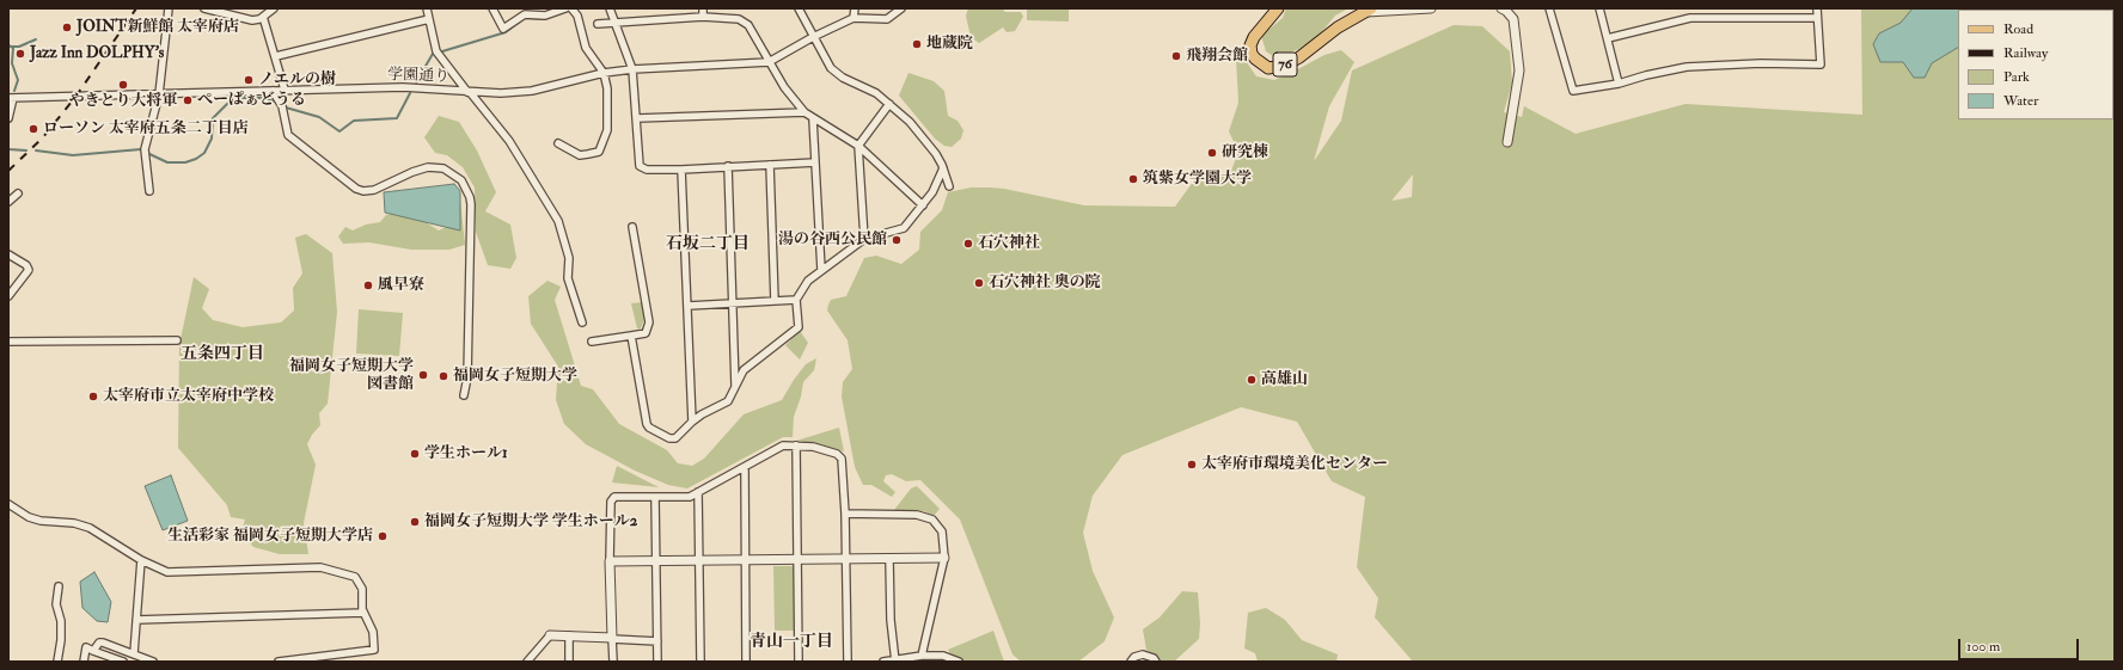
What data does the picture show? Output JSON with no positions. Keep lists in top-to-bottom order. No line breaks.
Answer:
{"streets":{"main road":["76"],"street":["学園通り"]},"districts":["石坂二丁目","五条四丁目","青山一丁目"],"places":["JOINT新鮮館 太宰府店","地蔵院","Jazz Inn DOLPHY's","飛翔会館","ノエルの樹","やきとり大将軍","ぺーぱぁどうる","ローソン 太宰府五条二丁目店","研究棟","筑紫女学園大学","湯の谷西公民館","石穴神社","石穴神社 奥の院","風早寮","福岡女子短期大学 図書館","福岡女子短期大学","高雄山","太宰府市立太宰府中学校","学生ホール1","太宰府市環境美化センター","福岡女子短期大学 学生ホール2","生活彩家 福岡女子短期大学店"],"legend":["Road","Railway","Park","Water"],"scale_bar":"100 m"}
